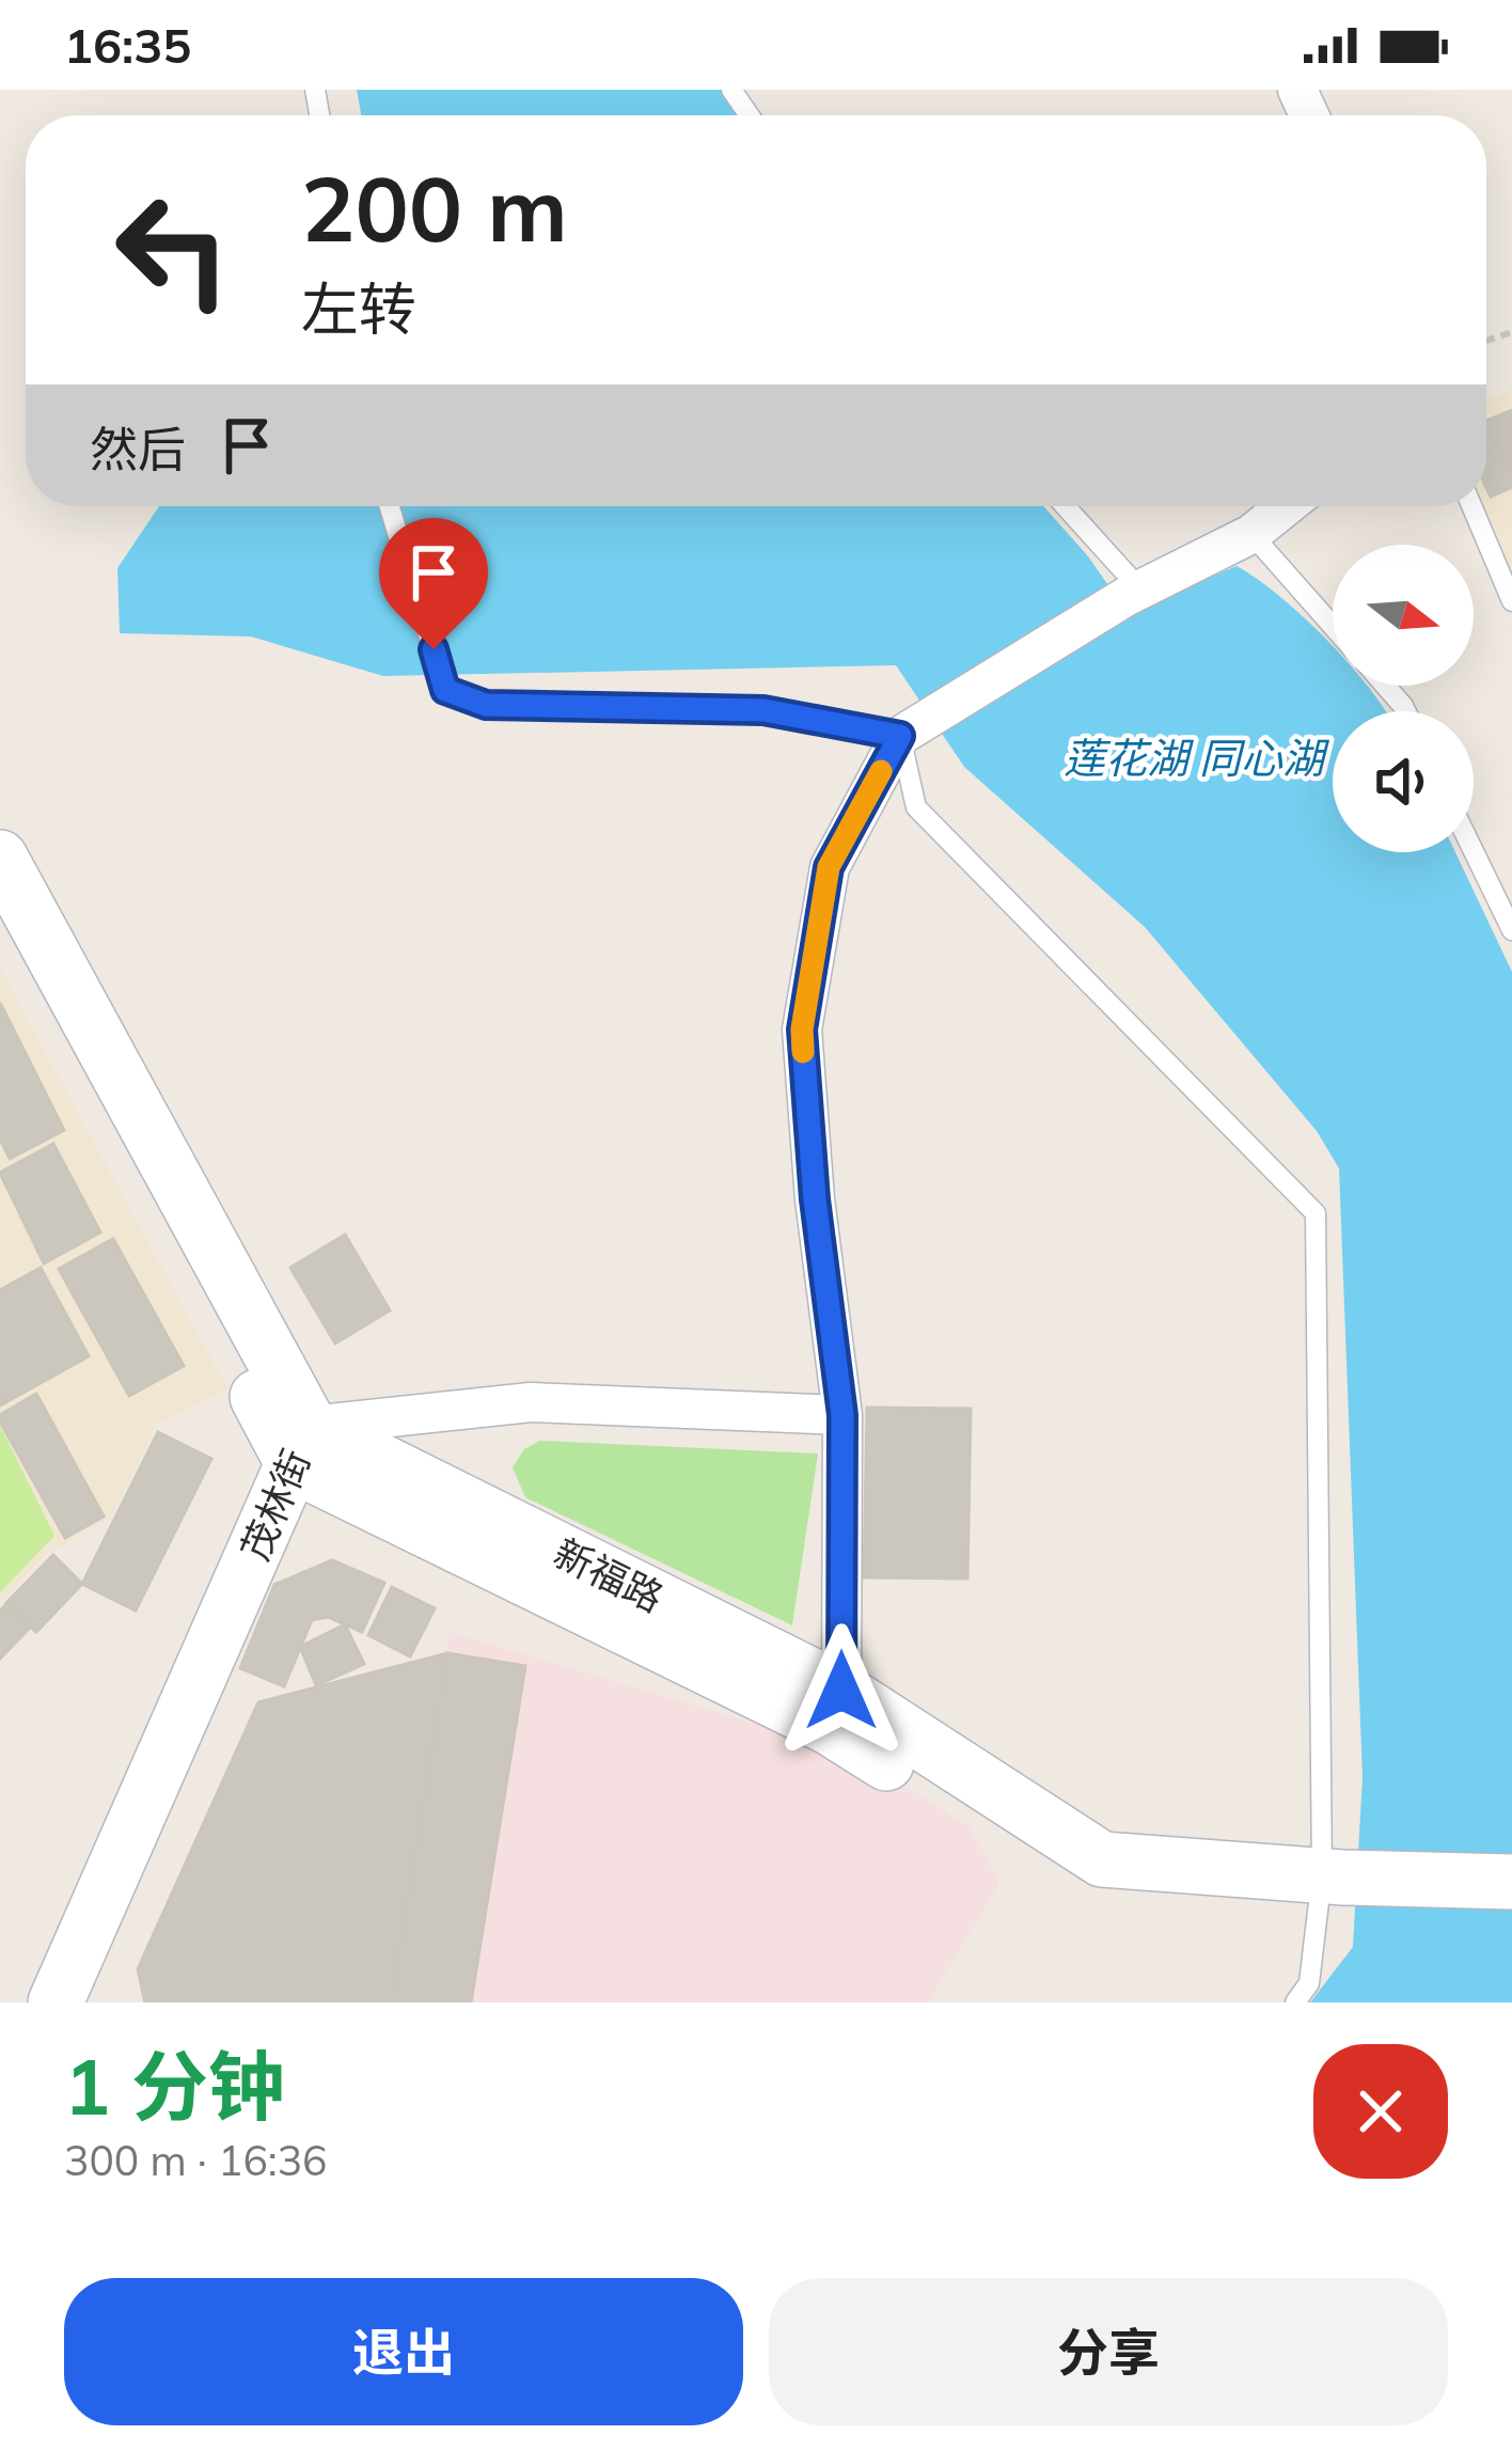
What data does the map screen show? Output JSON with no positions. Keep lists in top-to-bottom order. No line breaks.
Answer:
{"streets":{"street":["茂林街","新福路"]},"crossings":[["茂林街","新福路"]],"water":["莲花湖 同心湖"],"north":"right","page":{"status":"16:35","turn":["200 m","左转"],"then":"然后","heading":["1 分钟","300 m · 16:36"],"buttons":["退出","分享"]}}
